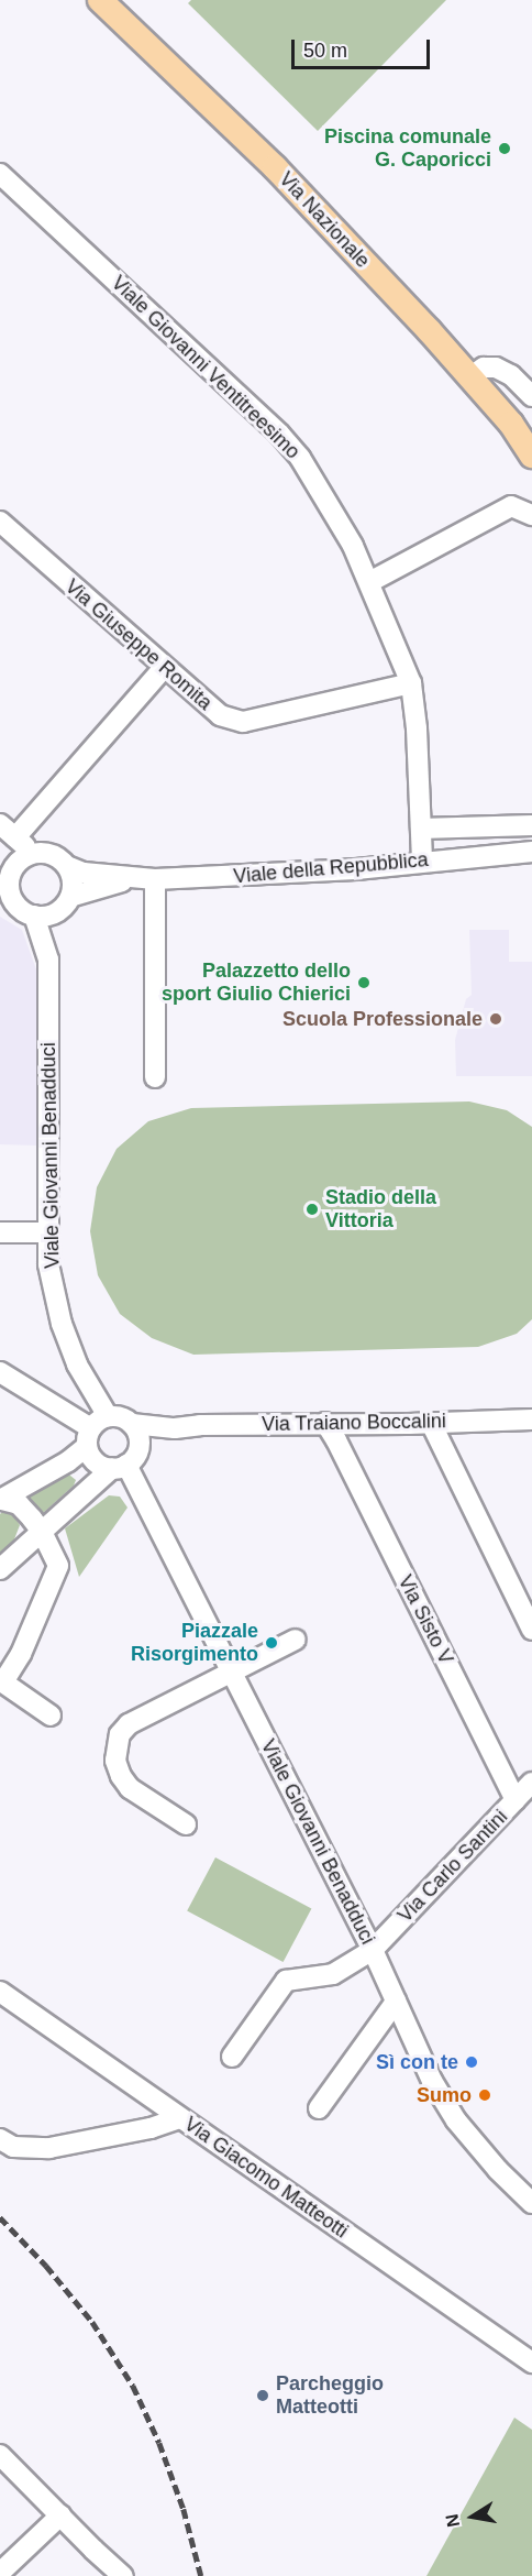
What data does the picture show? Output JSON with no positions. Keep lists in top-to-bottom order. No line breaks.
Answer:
{"streets":{"main road":["Via Nazionale"],"street":["Viale Giovanni Ventitreesimo","Via Giuseppe Romita","Viale della Repubblica","Viale Giovanni Benadduci","Via Traiano Boccalini","Via Sisto V","Via Carlo Santini","Via Giacomo Matteotti"]},"crossings":[["Viale Giovanni Ventitreesimo","Via Giuseppe Romita"],["Viale Giovanni Ventitreesimo","Viale della Repubblica"],["Viale della Repubblica","Viale Giovanni Benadduci"],["Viale Giovanni Benadduci","Via Traiano Boccalini"],["Viale Giovanni Benadduci","Via Carlo Santini"],["Via Traiano Boccalini","Via Sisto V"],["Via Sisto V","Via Carlo Santini"]],"places":["Piscina comunale G. Caporicci","Palazzetto dello sport Giulio Chierici","Scuola Professionale","Stadio della Vittoria","Piazzale Risorgimento","Sì con te","Sumo","Parcheggio Matteotti"],"scale_bar":"50 m","north":"left"}
